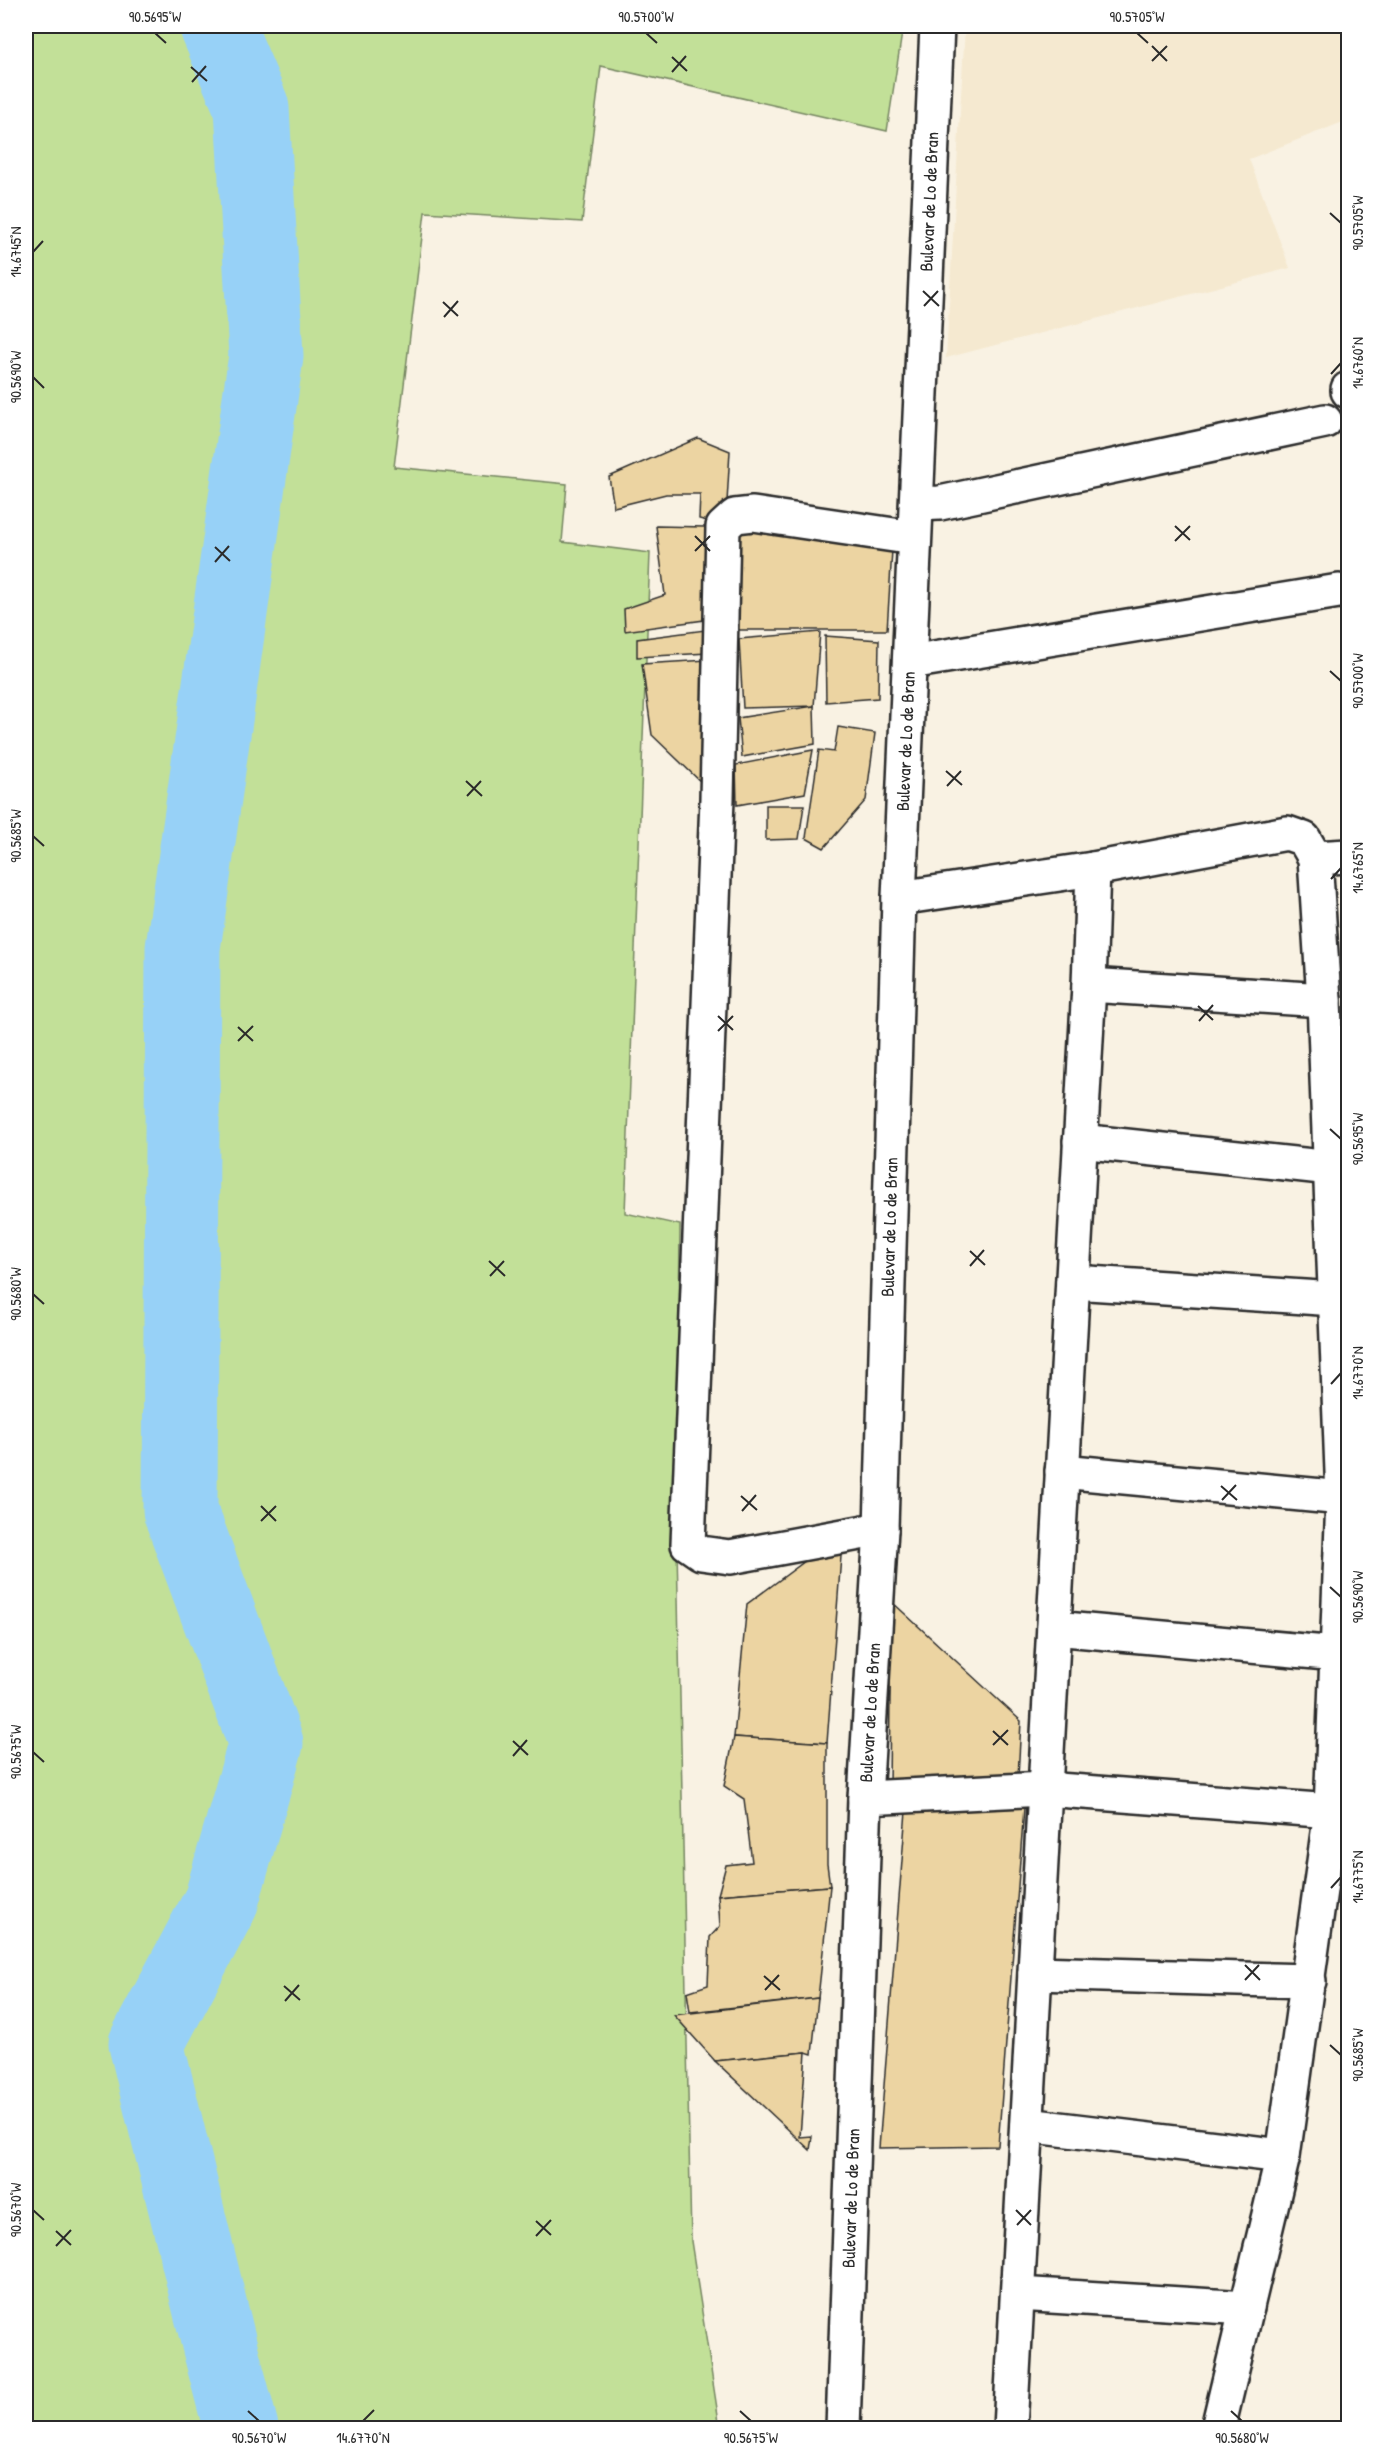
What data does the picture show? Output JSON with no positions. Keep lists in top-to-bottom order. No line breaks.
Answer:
{"streets":{"street":["Bulevar de Lo de Bran"]},"coordinates":["90.5695°W","90.5700°W","90.5705°W","14.6745°N","14.6760°N","90.5690°W","90.5685°W","14.6765°N","90.5680°W","14.6770°N","90.5675°W","14.6775°N","90.5670°W"]}
